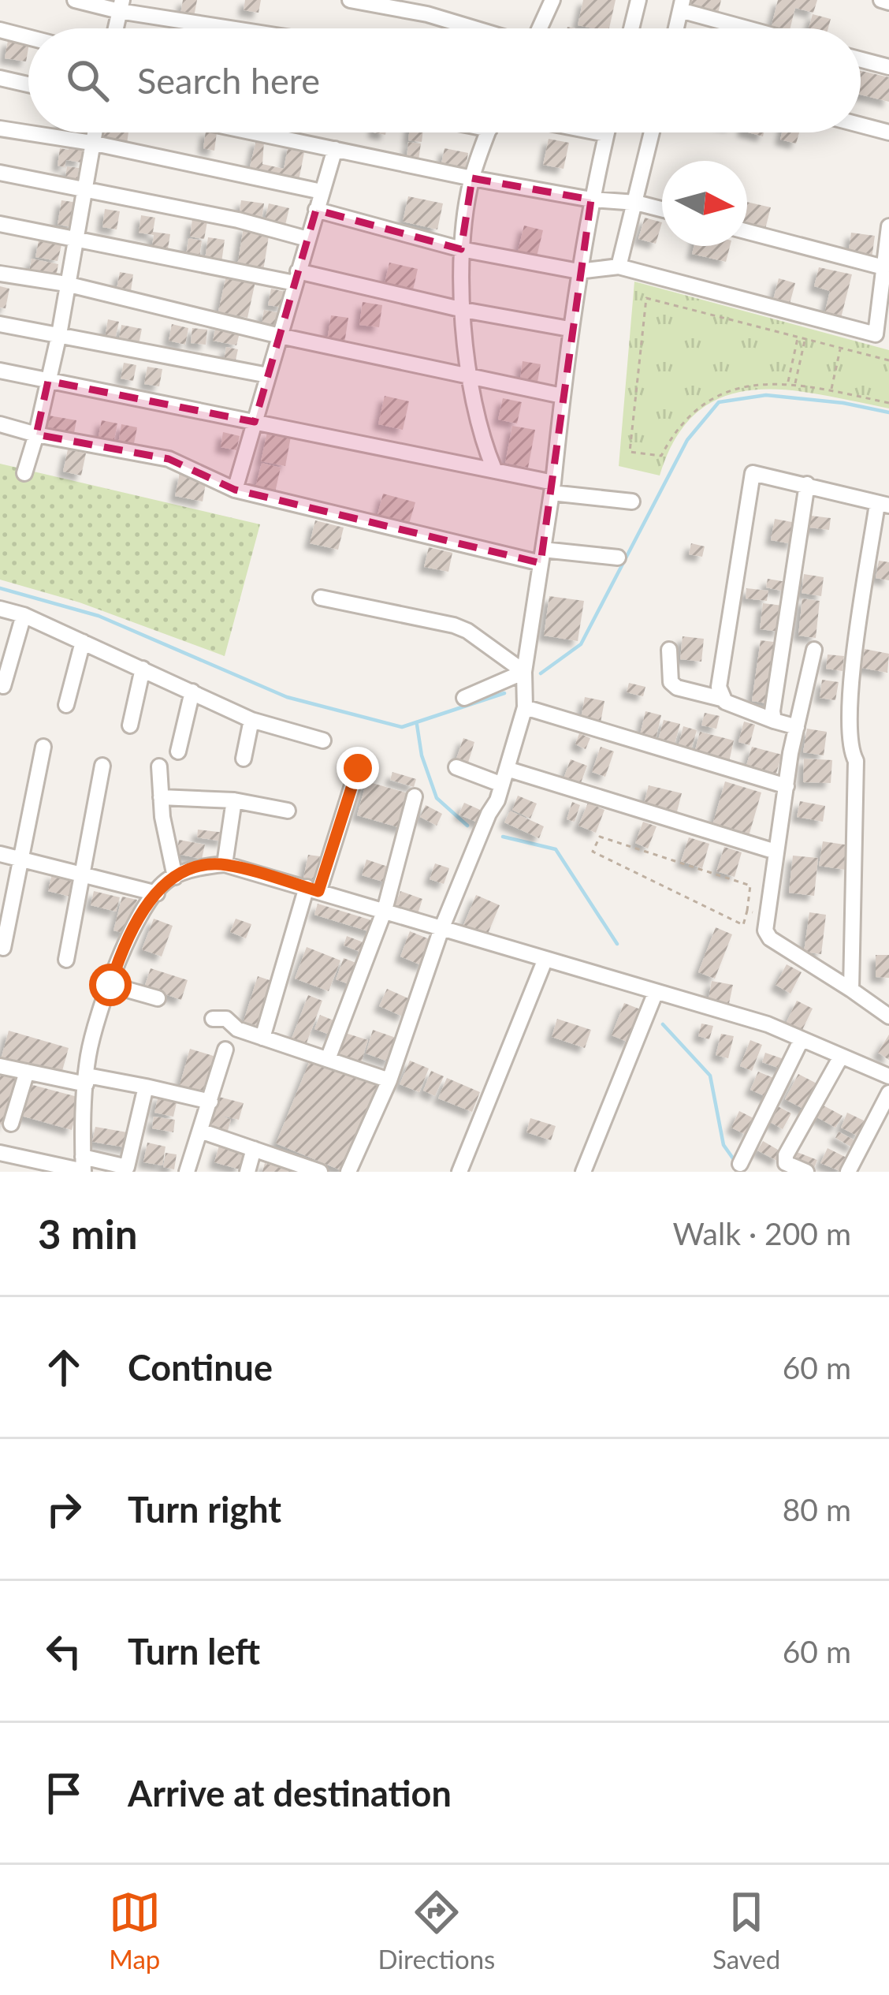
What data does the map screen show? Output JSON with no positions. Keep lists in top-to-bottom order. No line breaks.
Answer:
{"north":"right","page":{"search":"Search here","heading":["3 min","Walk · 200 m"],"list":[["Continue","60 m"],["Turn right","80 m"],["Turn left","60 m"],"Arrive at destination"],"nav":["Map","Directions","Saved"]}}
